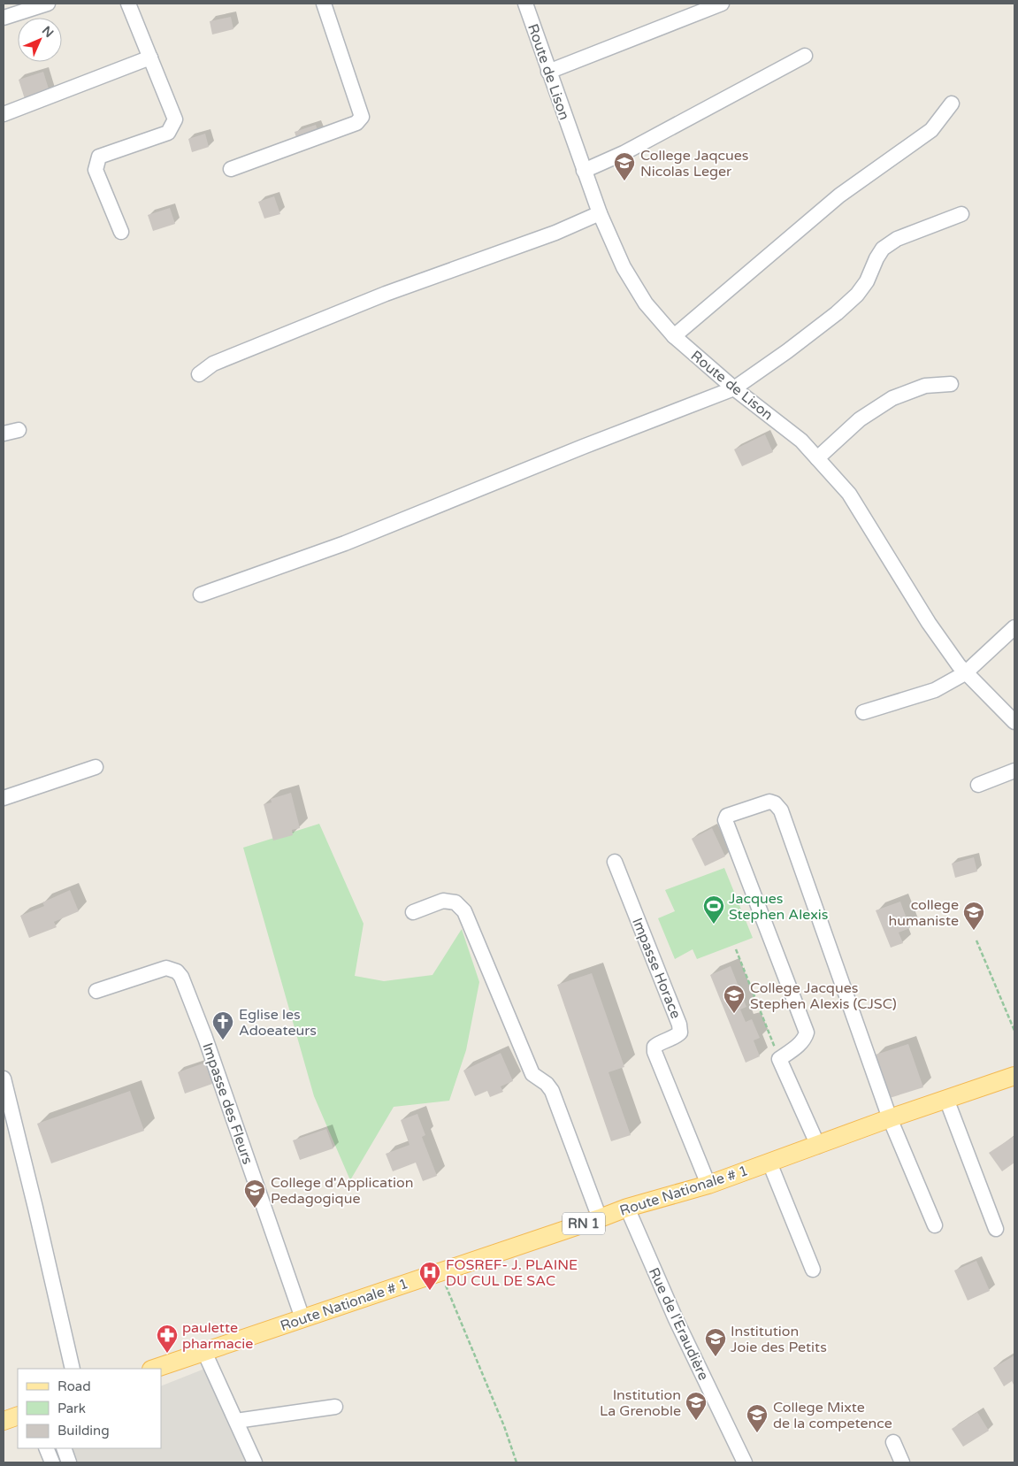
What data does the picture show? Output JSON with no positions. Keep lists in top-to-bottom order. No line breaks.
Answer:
{"streets":{"main road":["Route Nationale # 1","RN 1"],"street":["Route de Lison","Impasse Horace","Impasse des Fleurs","Rue de l'Eraudière"]},"crossings":[["Impasse Horace","Route Nationale # 1"],["Impasse des Fleurs","Route Nationale # 1"],["Route Nationale # 1","Rue de l'Eraudière"]],"places":{"school or university":["College Jaqcues Nicolas Leger","college humaniste","College Jacques Stephen Alexis (CJSC)","College d'Application Pedagogique","Institution Joie des Petits","Institution La Grenoble","College Mixte de la competence"],"sports":["Jacques Stephen Alexis"],"church":["Eglise les Adoeateurs"],"hospital":["FOSREF- J. PLAINE DU CUL DE SAC"],"pharmacy":["paulette pharmacie"]},"legend":["Road","Park","Building"],"north":"top right"}
